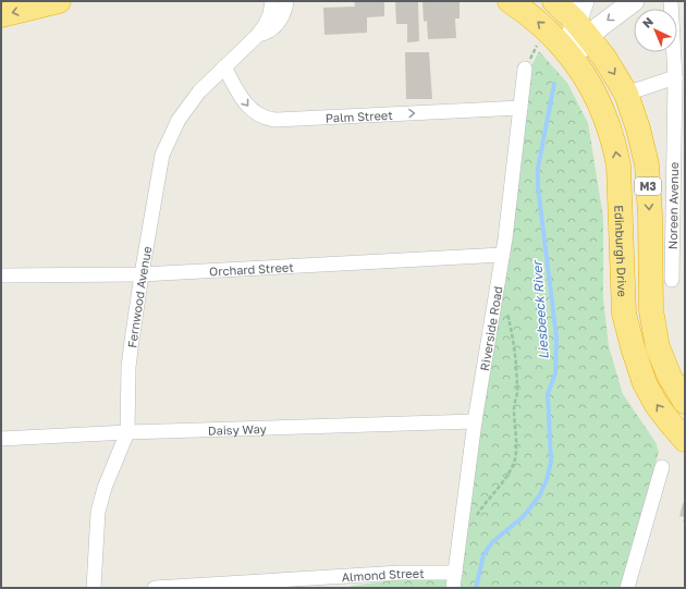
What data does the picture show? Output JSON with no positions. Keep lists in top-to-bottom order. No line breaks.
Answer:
{"streets":{"highway":["M3","Edinburgh Drive"],"street":["Palm Street","Noreen Avenue","Orchard Street","Fernwood Avenue","Riverside Road","Daisy Way","Almond Street"]},"crossings":[["Palm Street","Fernwood Avenue"],["Palm Street","Riverside Road"],["M3","Edinburgh Drive"],["Orchard Street","Fernwood Avenue"],["Orchard Street","Riverside Road"],["Fernwood Avenue","Daisy Way"],["Riverside Road","Daisy Way"],["Riverside Road","Almond Street"]],"one_way":["Palm Street"],"water":["Liesbeeck River"],"north":"top left"}
